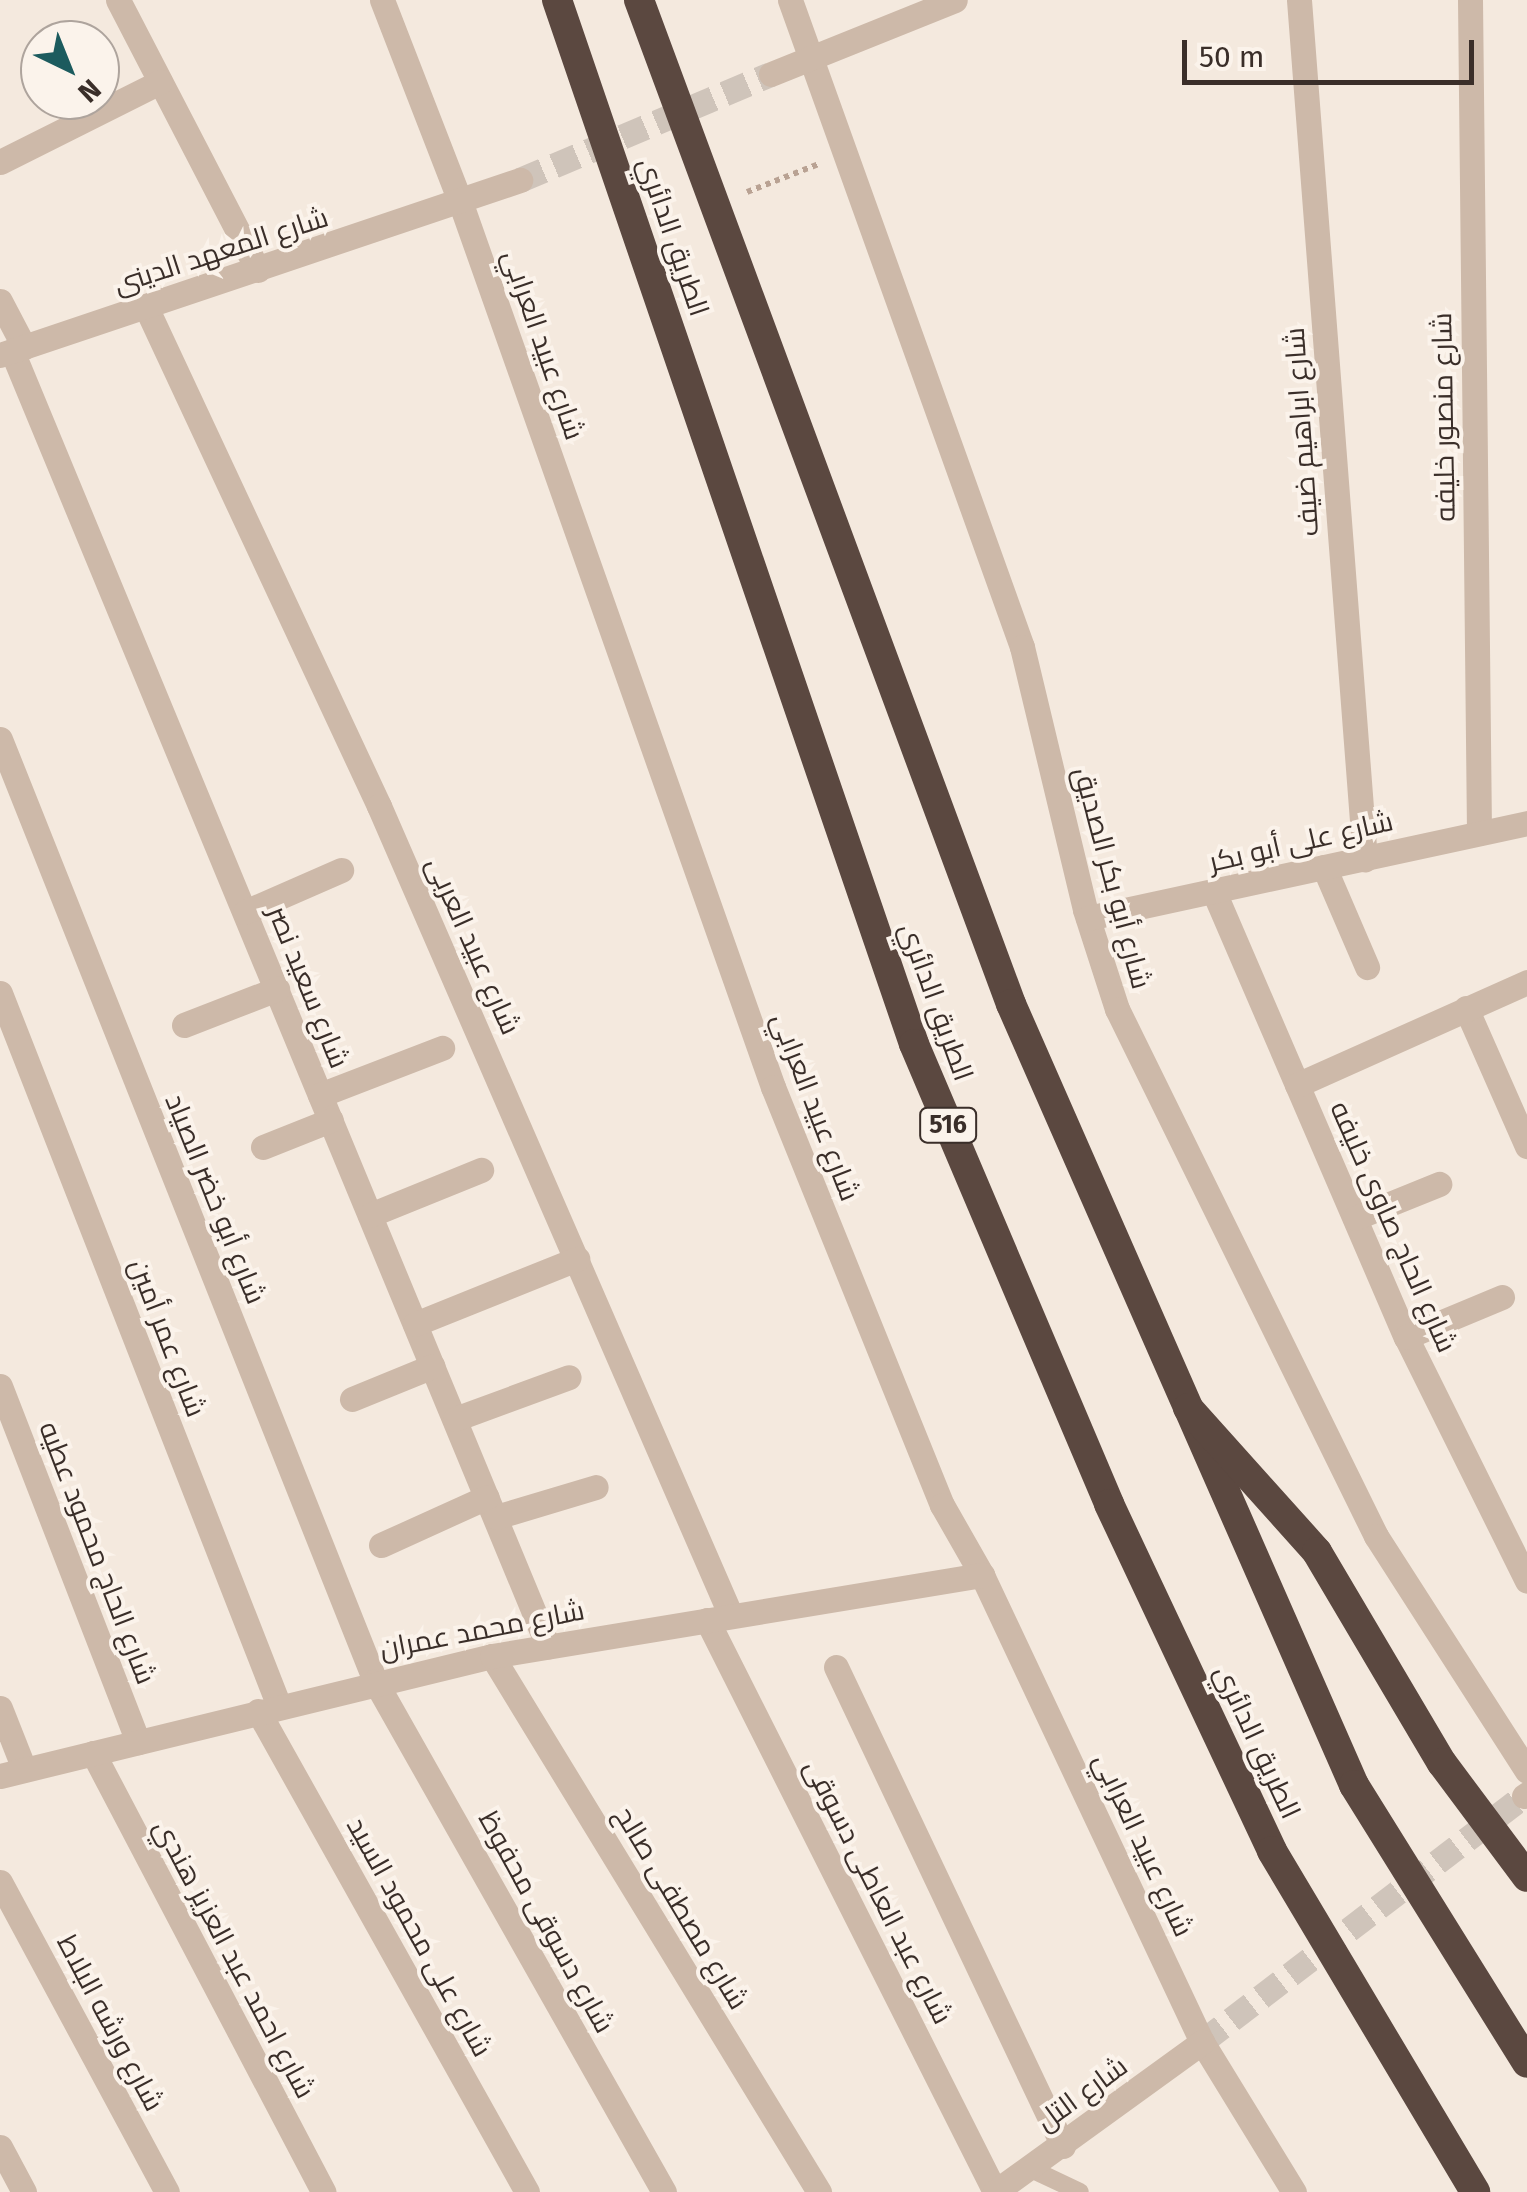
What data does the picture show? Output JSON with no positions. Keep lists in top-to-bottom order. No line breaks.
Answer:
{"streets":{"highway":["الطريق الدائري","516"],"street":["شارع المعهد الدينى","شارع عبيد العرابي","شارع منصور خليفه","شارع ابراهيم ضيف","شارع على أبو بكر","شارع أبو بكر الصديق","شارع عبيد العربى","شارع سعيد نصر","شارع أبو خضر الصياد","شارع الحاج صاوى خليفه","شارع عمر أمين","شارع الحاج محمود عطيه","شارع محمد عمران","شارع عبد العاطى دسوقى","شارع مصطفى صالح","شارع دسوقى محفوظ","شارع على محمود السيد","شارع احمد عبد العزيز هندي","شارع ورشه البلاط","شارع التل"]},"crossings":[["شارع المعهد الدينى","شارع عبيد العرابي"],["شارع المعهد الدينى","شارع عبيد العربى"],["شارع المعهد الدينى","شارع سعيد نصر"],["شارع عبيد العرابي","شارع محمد عمران"],["شارع عبيد العرابي","شارع التل"],["شارع منصور خليفه","شارع على أبو بكر"],["شارع ابراهيم ضيف","شارع على أبو بكر"],["شارع على أبو بكر","شارع أبو بكر الصديق"],["شارع على أبو بكر","شارع الحاج صاوى خليفه"],["شارع عبيد العربى","شارع محمد عمران"],["شارع عبيد العربى","شارع عبد العاطى دسوقى"],["شارع سعيد نصر","شارع محمد عمران"],["شارع أبو خضر الصياد","شارع محمد عمران"],["شارع أبو خضر الصياد","شارع دسوقى محفوظ"],["شارع عمر أمين","شارع محمد عمران"],["شارع عمر أمين","شارع على محمود السيد"],["شارع الحاج محمود عطيه","شارع محمد عمران"],["شارع محمد عمران","شارع عبد العاطى دسوقى"],["شارع محمد عمران","شارع مصطفى صالح"],["شارع محمد عمران","شارع دسوقى محفوظ"],["شارع محمد عمران","شارع على محمود السيد"],["شارع محمد عمران","شارع احمد عبد العزيز هندي"],["شارع عبد العاطى دسوقى","شارع التل"]],"scale_bar":"50 m","north":"bottom right"}
